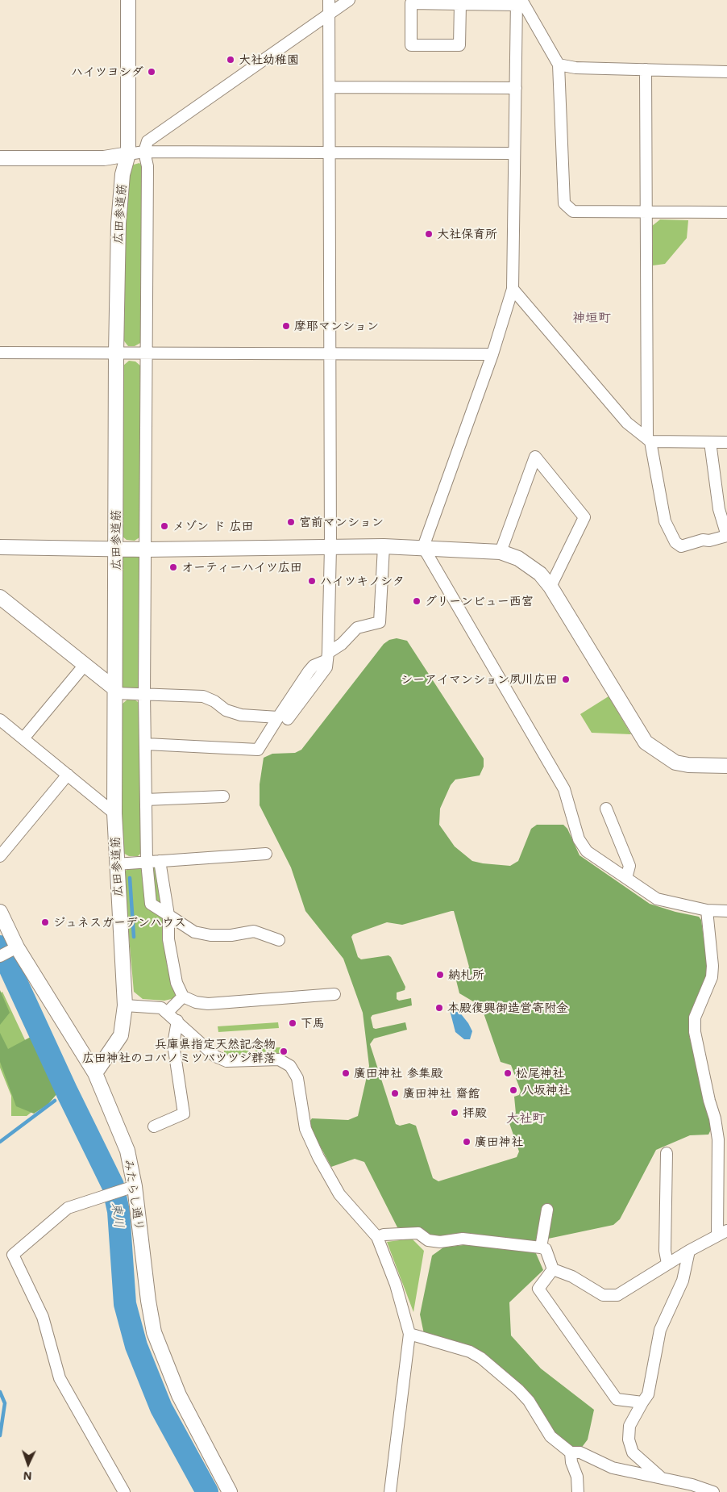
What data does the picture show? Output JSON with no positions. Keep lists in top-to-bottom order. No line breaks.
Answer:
{"streets":{"street":["広田参道筋","みたらし通り"]},"crossings":[["広田参道筋","みたらし通り"]],"districts":["神垣町","大社町"],"water":["東川"],"places":["大社幼稚園","ハイツヨシダ","大社保育所","摩耶マンション","宮前マンション","メゾン ド 広田","オーティーハイツ広田","ハイツキノシタ","グリーンビュー西宮","シーアイマンション夙川広田","ジュネスガーデンハウス","納札所","本殿復興御造営寄附金","下馬","兵庫県指定天然記念物 広田神社のコバノミツバツツジ群落","廣田神社 参集殿","松尾神社","八坂神社","廣田神社 齋館","拝殿","廣田神社"],"north":"bottom"}
